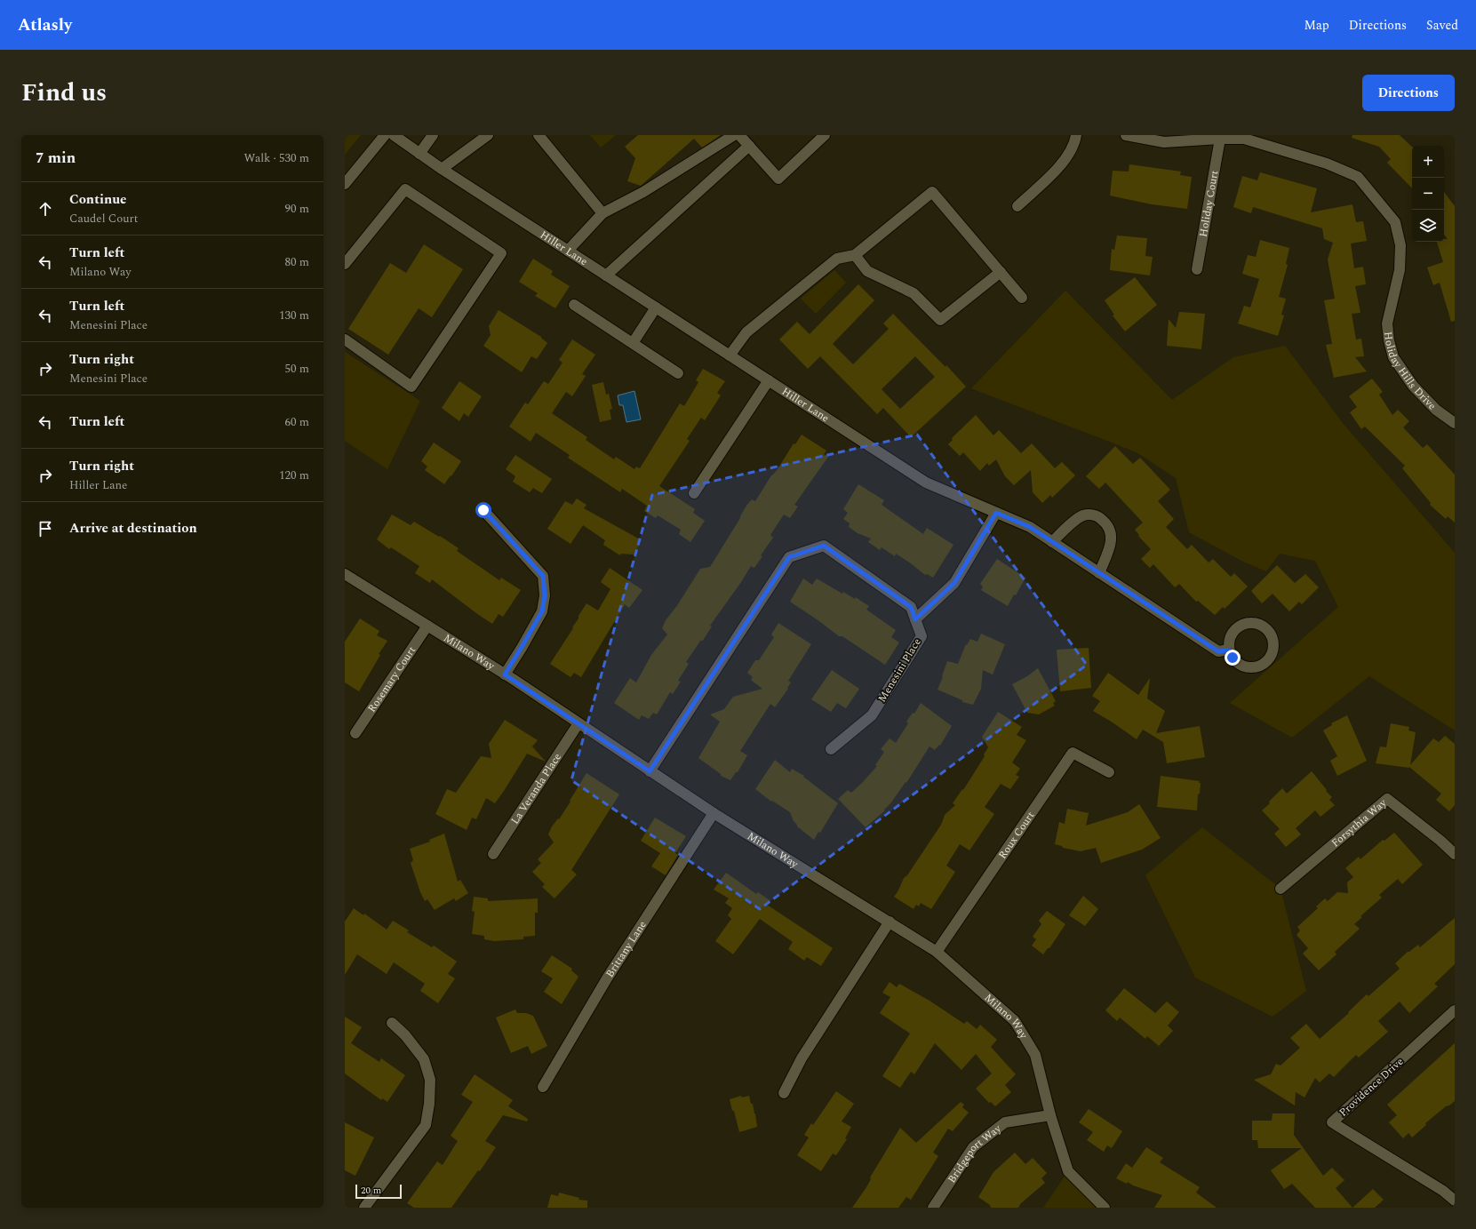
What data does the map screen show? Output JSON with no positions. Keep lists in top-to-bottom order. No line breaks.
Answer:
{"streets":{"street":["Holiday Court","Hiller Lane","Holiday Hills Drive","Milano Way","Menesini Place","Rosemary Court","La Veranda Place","Forsythia Way","Roux Court","Brittany Lane","Providence Drive","Bridgeport Way"]},"crossings":[["Holiday Court","Holiday Hills Drive"],["Milano Way","Menesini Place"],["Milano Way","Rosemary Court"],["Milano Way","La Veranda Place"],["Milano Way","Roux Court"],["Milano Way","Brittany Lane"],["Milano Way","Bridgeport Way"]],"scale_bar":"20 m","page":{"header":"Atlasly","nav":["Map","Directions","Saved"],"title":"Find us","buttons":"Directions","heading":["7 min","Walk · 530 m"],"map_buttons":["+","−"],"list":[["Continue","Caudel Court","90 m"],["Turn left","Milano Way","80 m"],["Turn left","Menesini Place","130 m"],["Turn right","Menesini Place","50 m"],["Turn left","60 m"],["Turn right","Hiller Lane","120 m"],"Arrive at destination"],"scale":"20 m"}}
